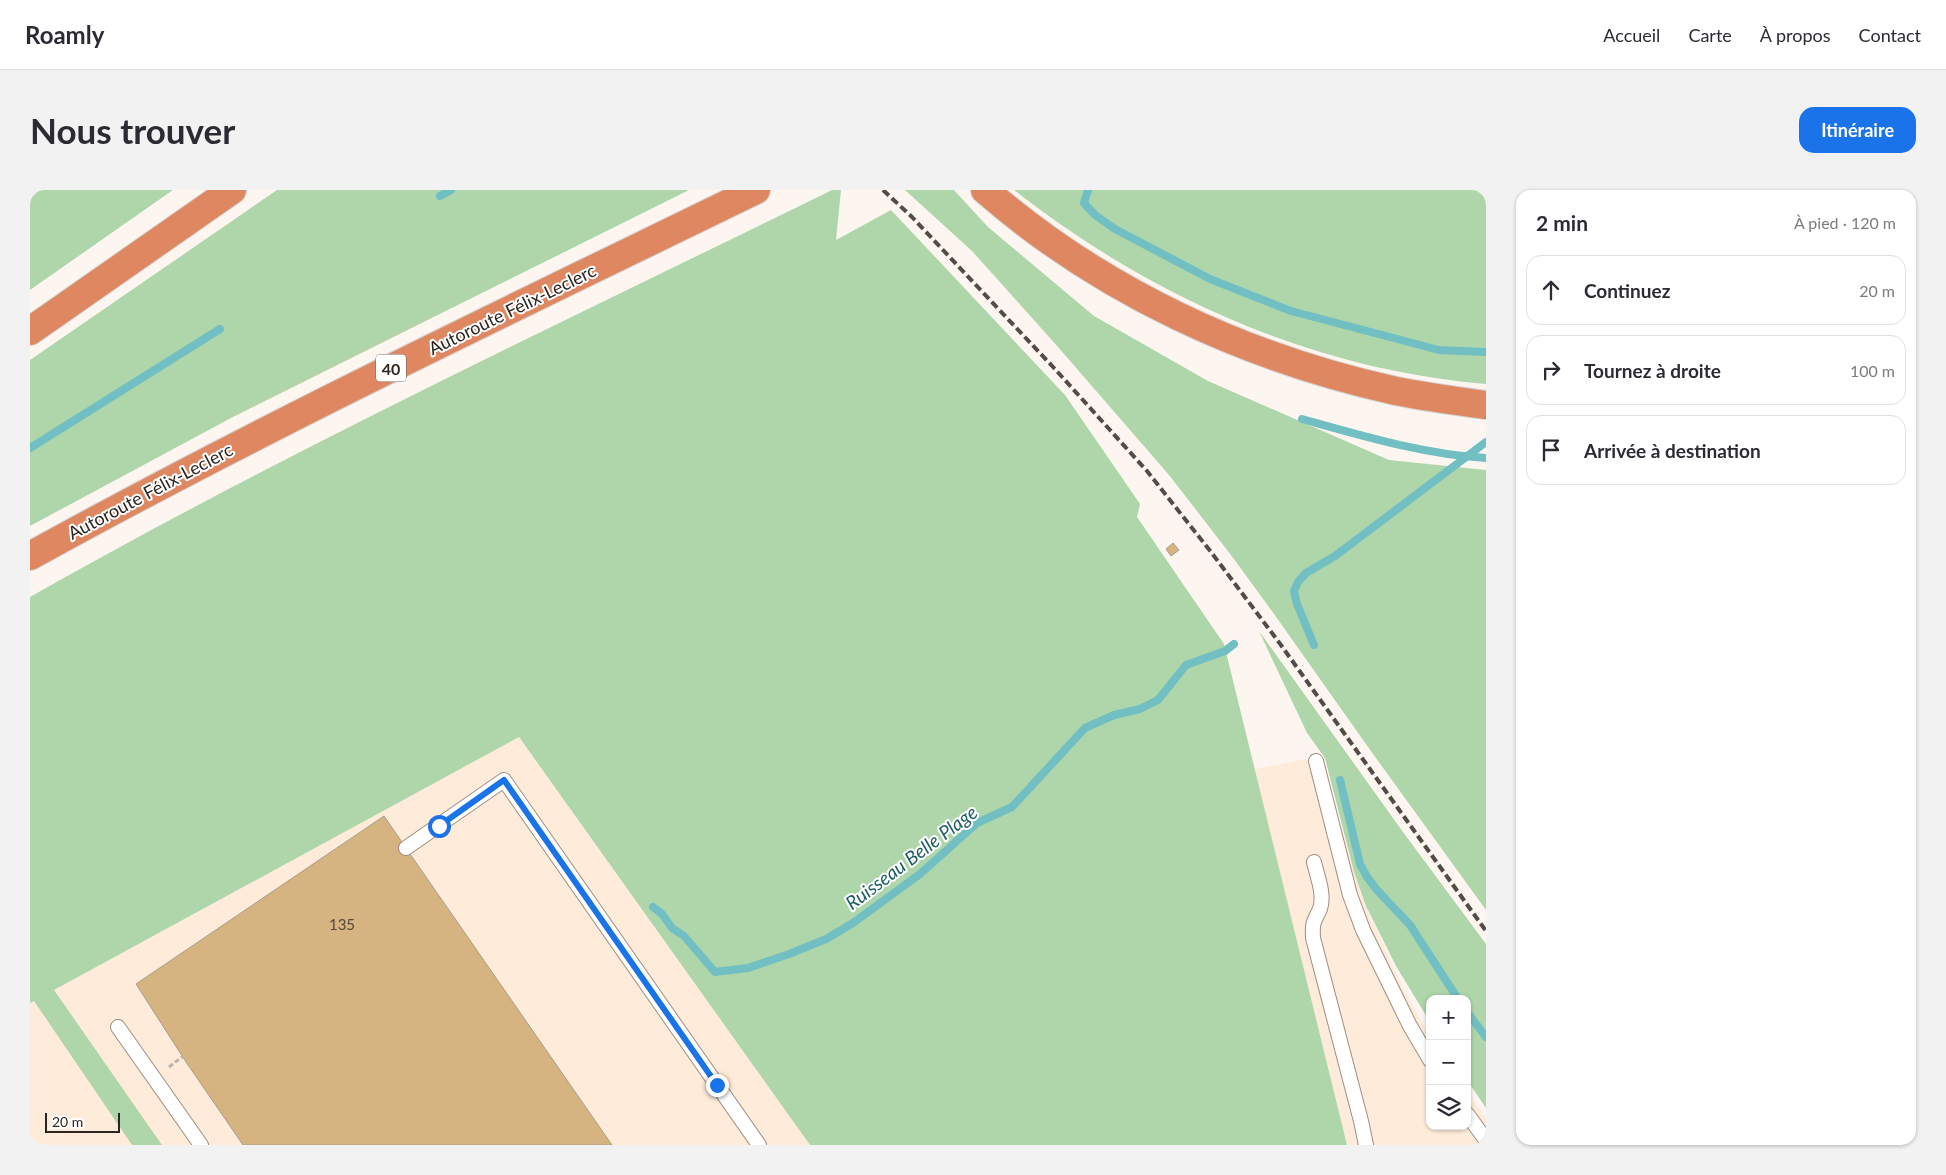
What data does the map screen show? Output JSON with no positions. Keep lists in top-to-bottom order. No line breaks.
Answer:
{"streets":{"highway":["Autoroute Félix-Leclerc","40"]},"water":["Ruisseau Belle Plage"],"house_numbers":["135"],"scale_bar":"20 m","page":{"header":"Roamly","nav":["Accueil","Carte","À propos","Contact"],"buttons":"Itinéraire","title":"Nous trouver","heading":["2 min","À pied · 120 m"],"list":[["Continuez","20 m"],["Tournez à droite","100 m"],"Arrivée à destination"],"map_buttons":["+","−"],"scale":"20 m"}}
